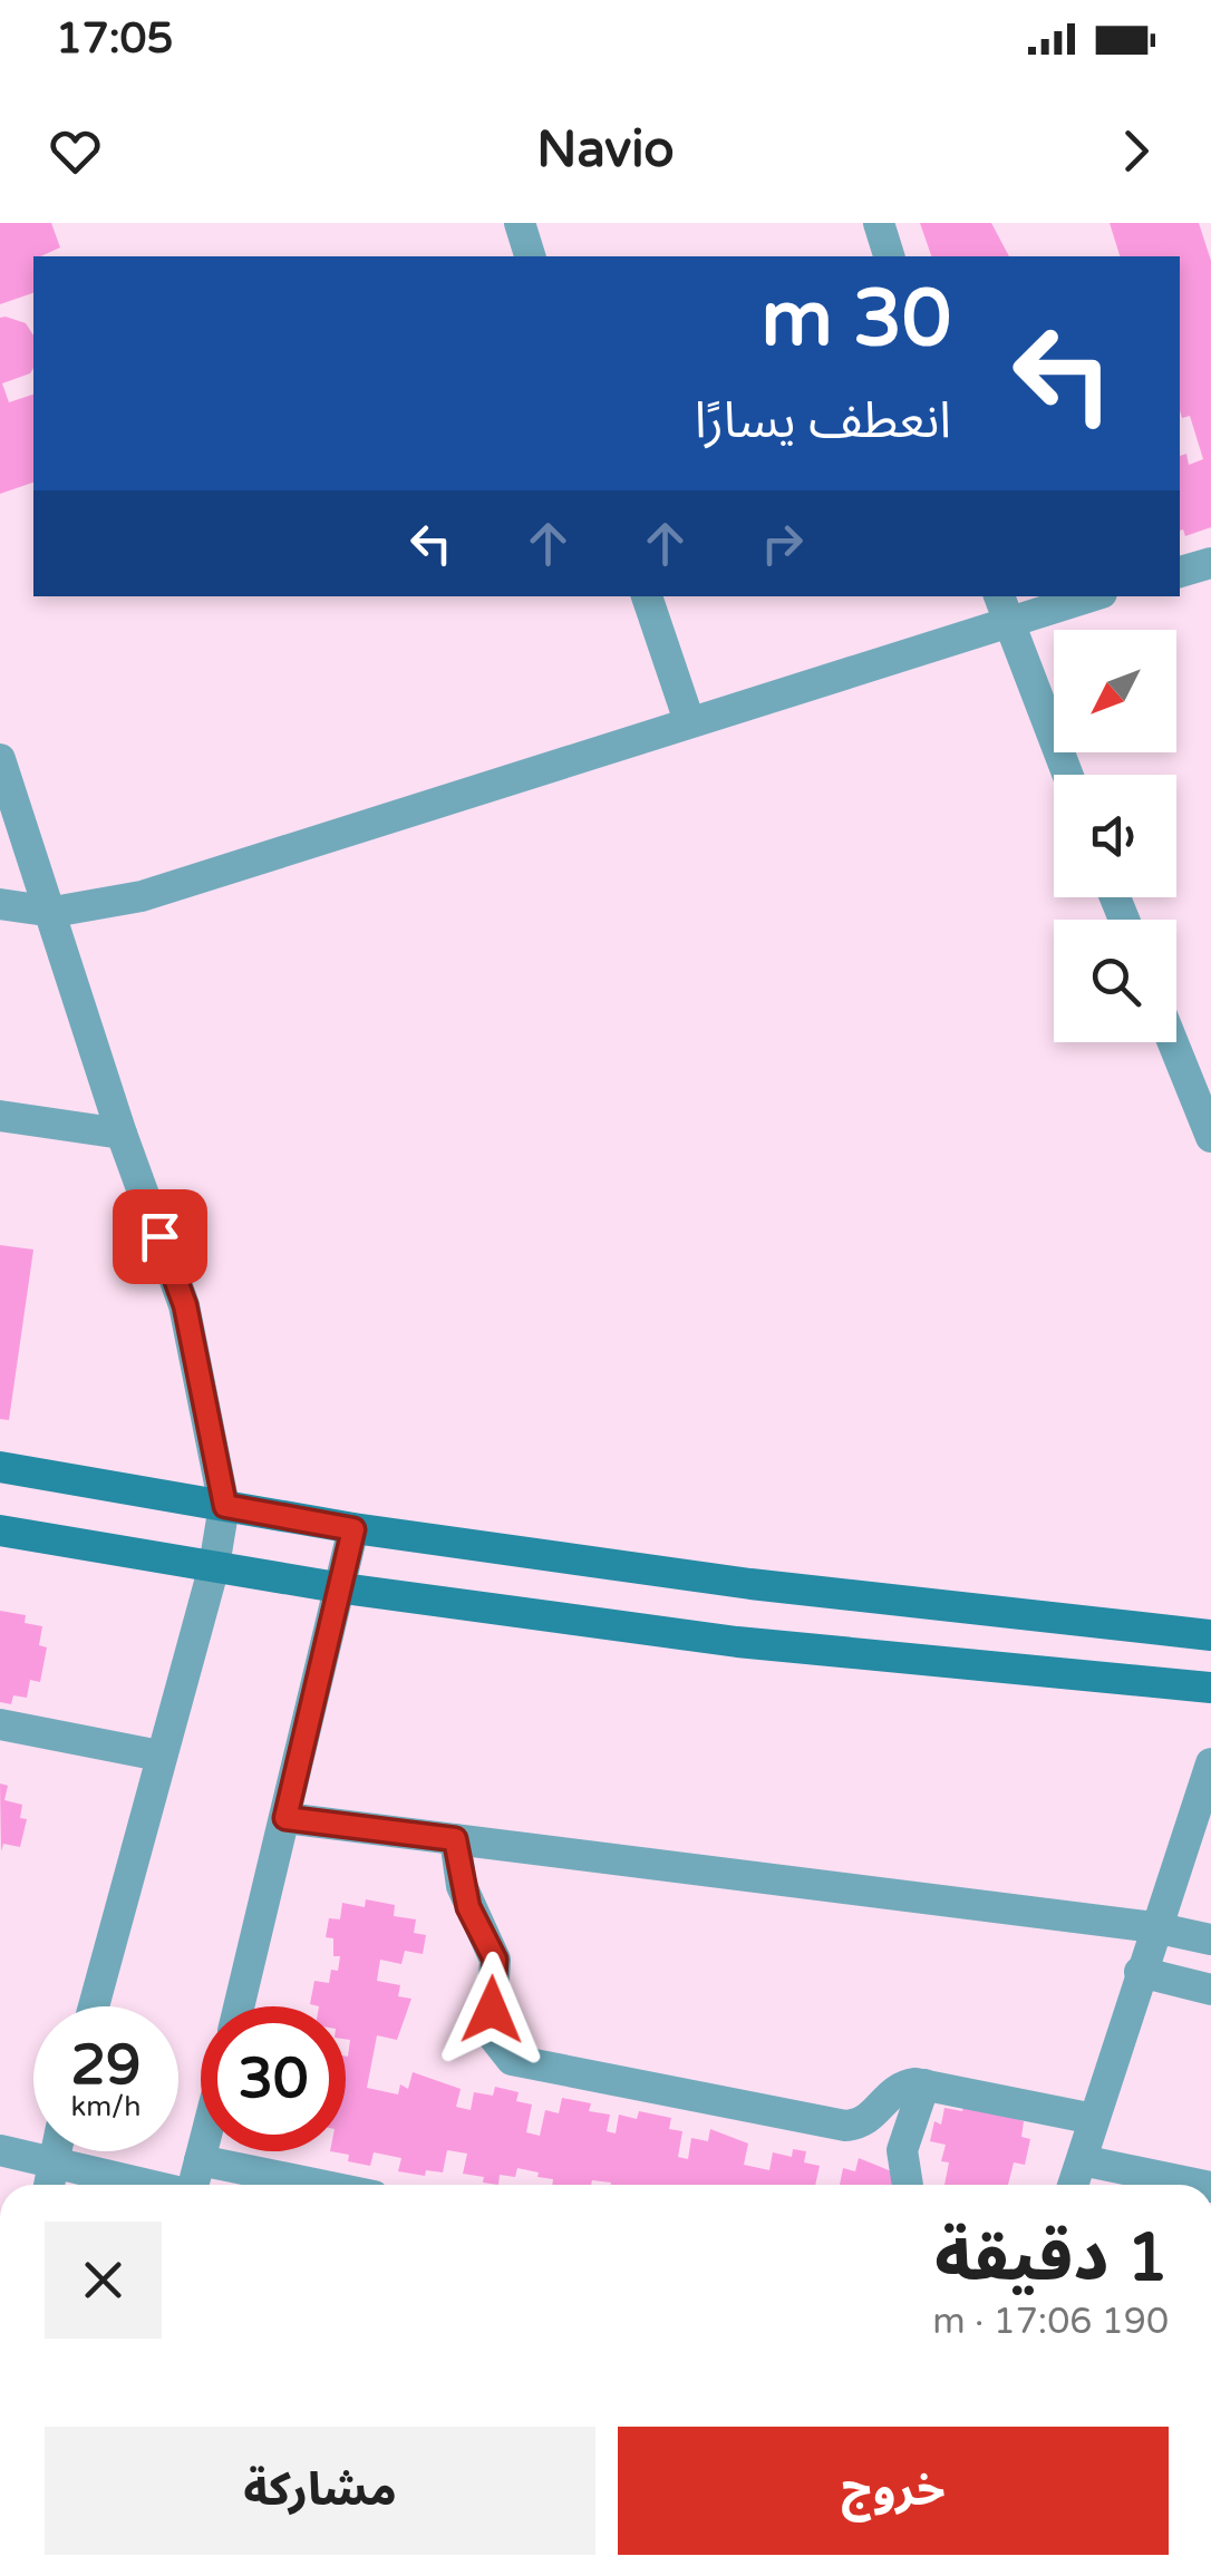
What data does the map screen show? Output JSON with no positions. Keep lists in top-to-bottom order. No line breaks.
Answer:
{"north":"bottom left","page":{"status":"17:05","header":"Navio","turn":["30 m","انعطف يسارًا"],"speed":"29 km/h","limit":"30","heading":["1 دقيقة","190 m · 17:06"],"buttons":["خروج","مشاركة"]}}
